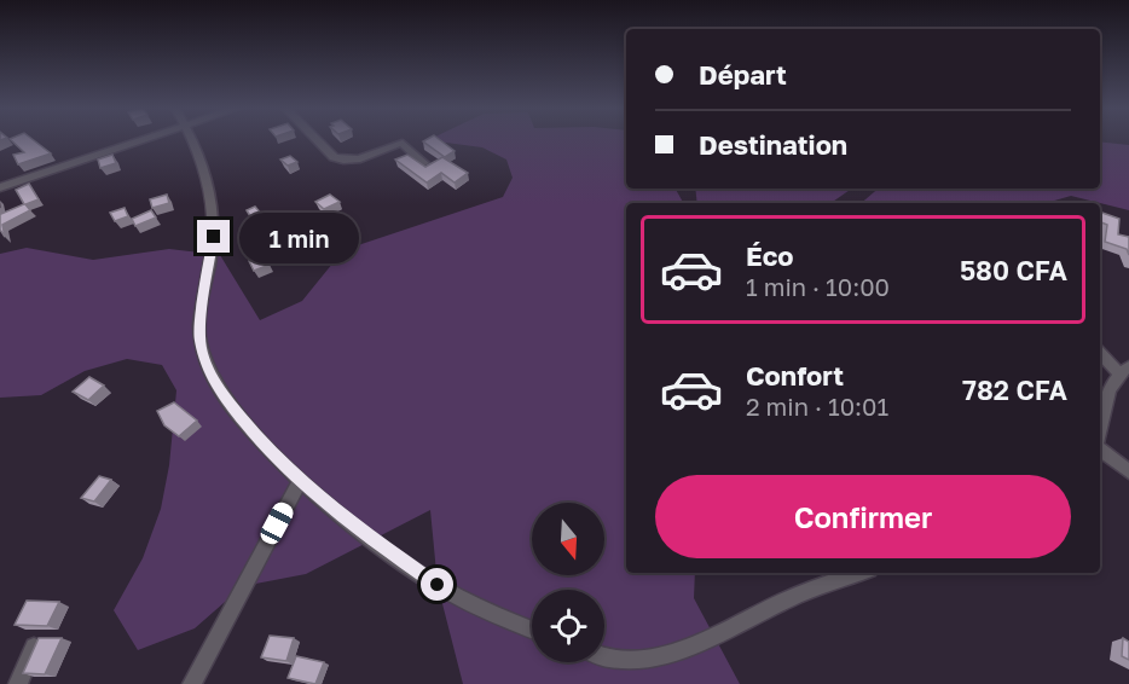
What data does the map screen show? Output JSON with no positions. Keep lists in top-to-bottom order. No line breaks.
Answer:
{"north":"bottom","page":{"banner":["Départ","Destination"],"bubble":"1 min","list":[{"name":"Éco","note":"1 min · 10:00","value":"580 CFA"},{"name":"Confort","note":"2 min · 10:01","value":"782 CFA"}],"buttons":"Confirmer"}}
